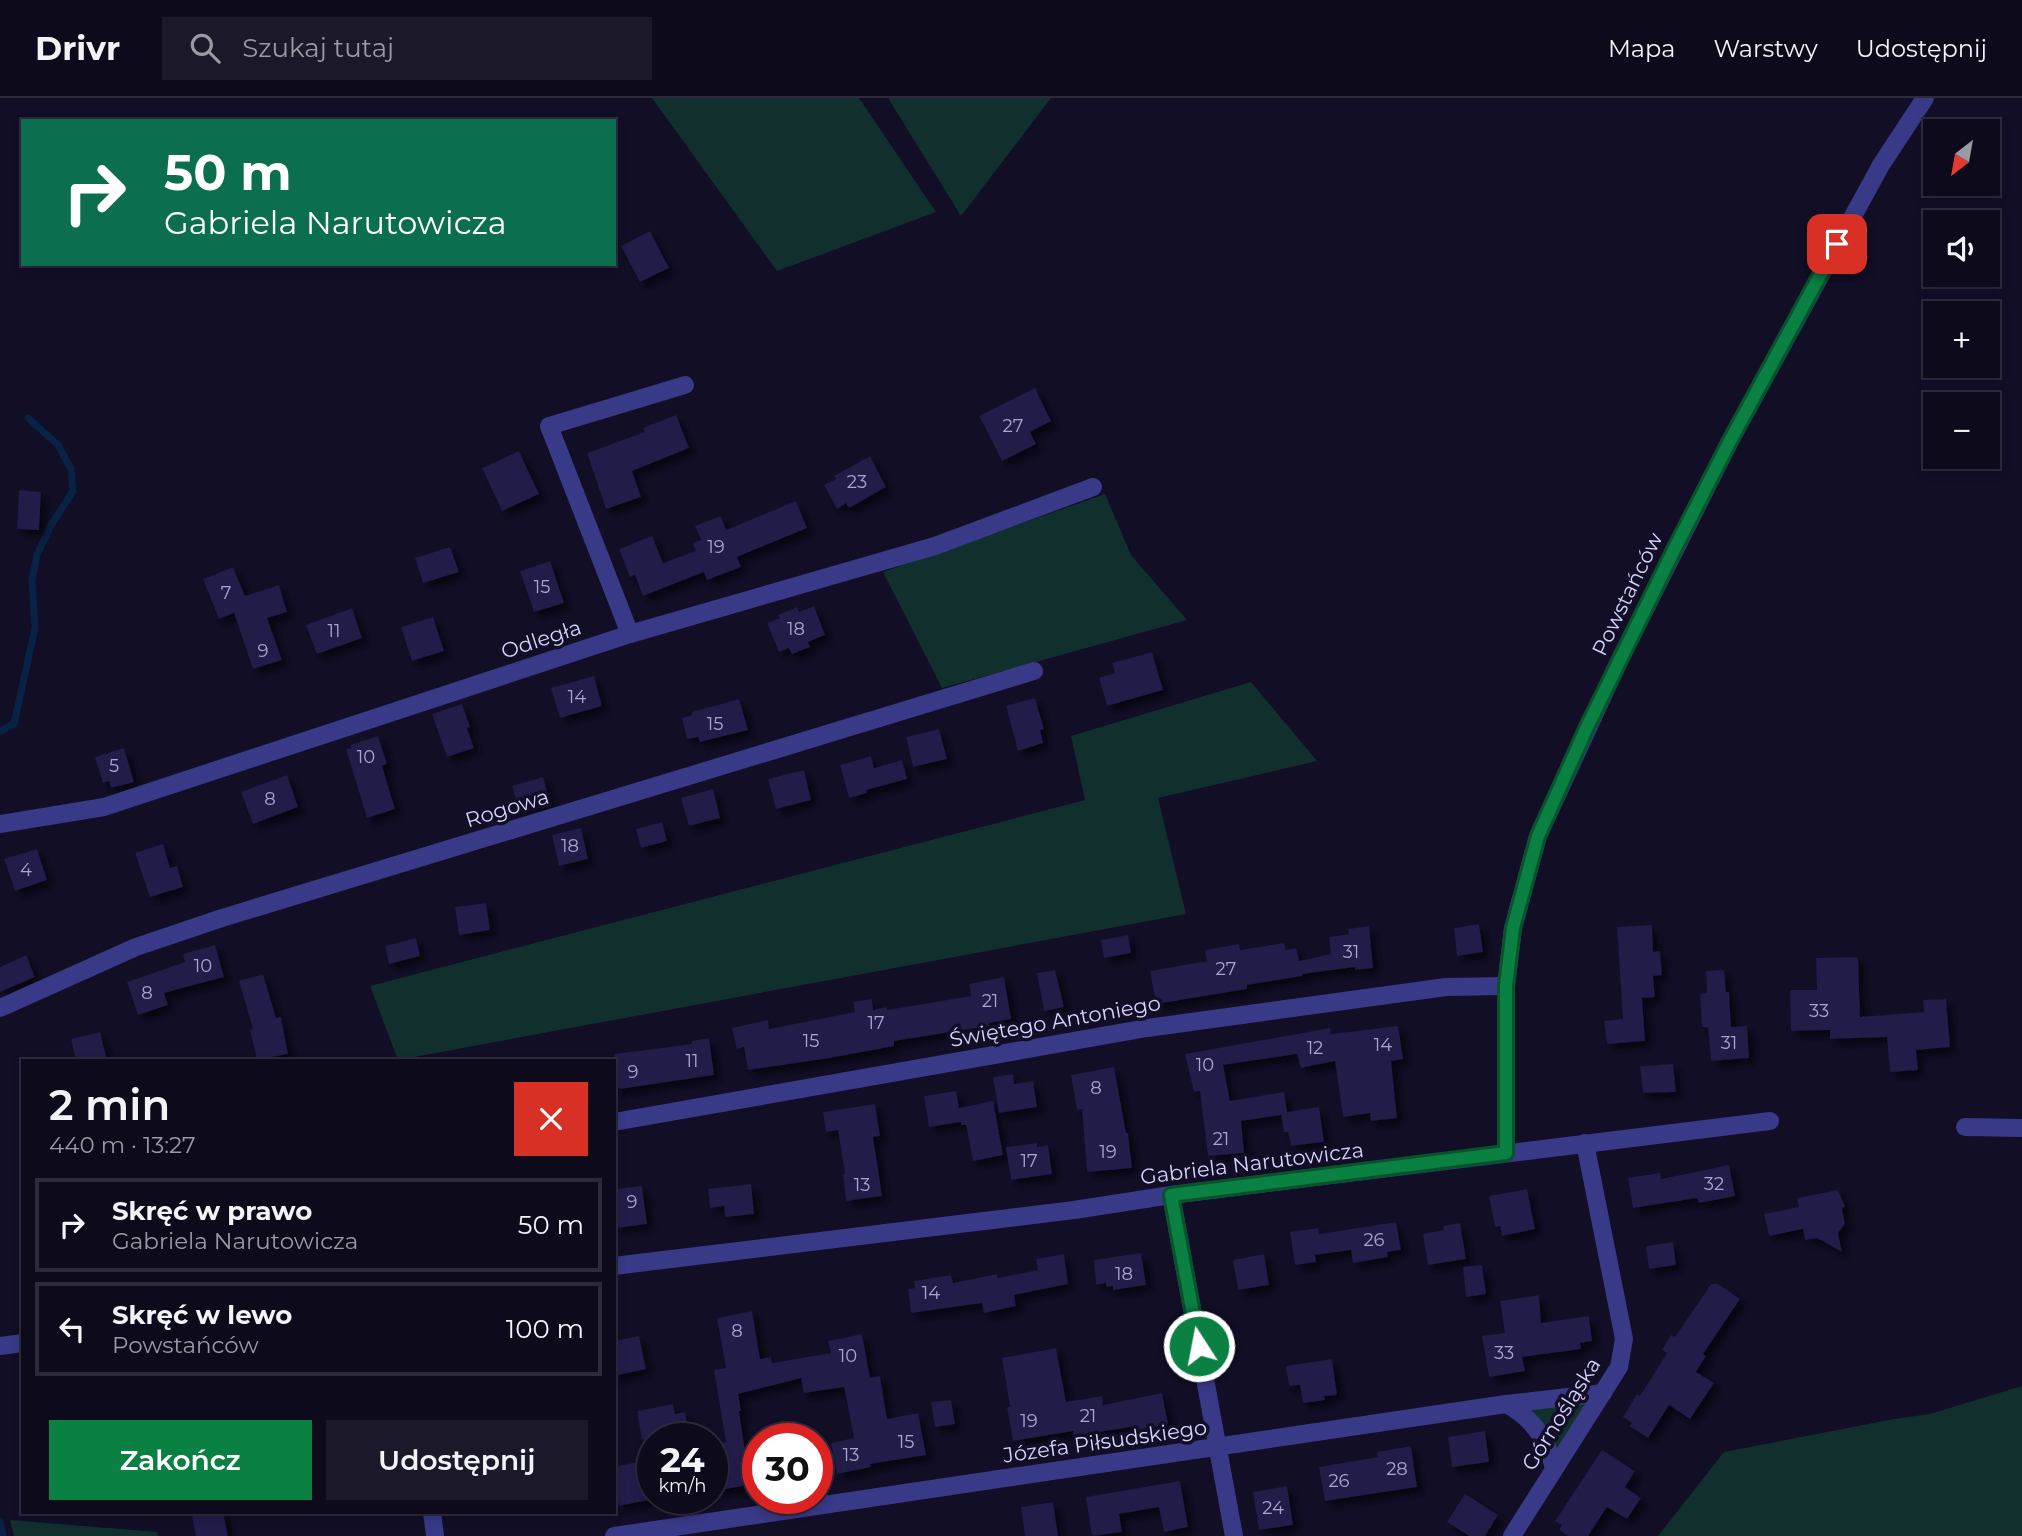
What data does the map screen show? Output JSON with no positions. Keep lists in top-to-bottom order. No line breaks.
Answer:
{"streets":{"street":["Powstańców","Odległa","Rogowa","Świętego Antoniego","Gabriela Narutowicza","Górnośląska","Józefa Piłsudskiego"]},"crossings":[["Powstańców","Świętego Antoniego"],["Powstańców","Gabriela Narutowicza"],["Gabriela Narutowicza","Górnośląska"],["Górnośląska","Józefa Piłsudskiego"]],"house_numbers":["27","23","19","15","7","18","11","9","14","15","10","5","8","18","4","31","10","27","8","21","33","17","15","31","14","12","11","10","9","8","21","19","17","32","13","9","26","18","14","8","33","10","21","19","15","13","28","26","24"],"north":"bottom left","page":{"header":"Drivr","search":"Szukaj tutaj","nav":["Mapa","Warstwy","Udostępnij"],"map_buttons":["+","−"],"turn":["50 m","Gabriela Narutowicza"],"heading":["2 min","440 m · 13:27"],"list":[{"name":"Skręć w prawo","note":"Gabriela Narutowicza","value":"50 m"},{"name":"Skręć w lewo","note":"Powstańców","value":"100 m"}],"buttons":["Zakończ","Udostępnij"],"speed":"24 km/h","limit":"30"}}
